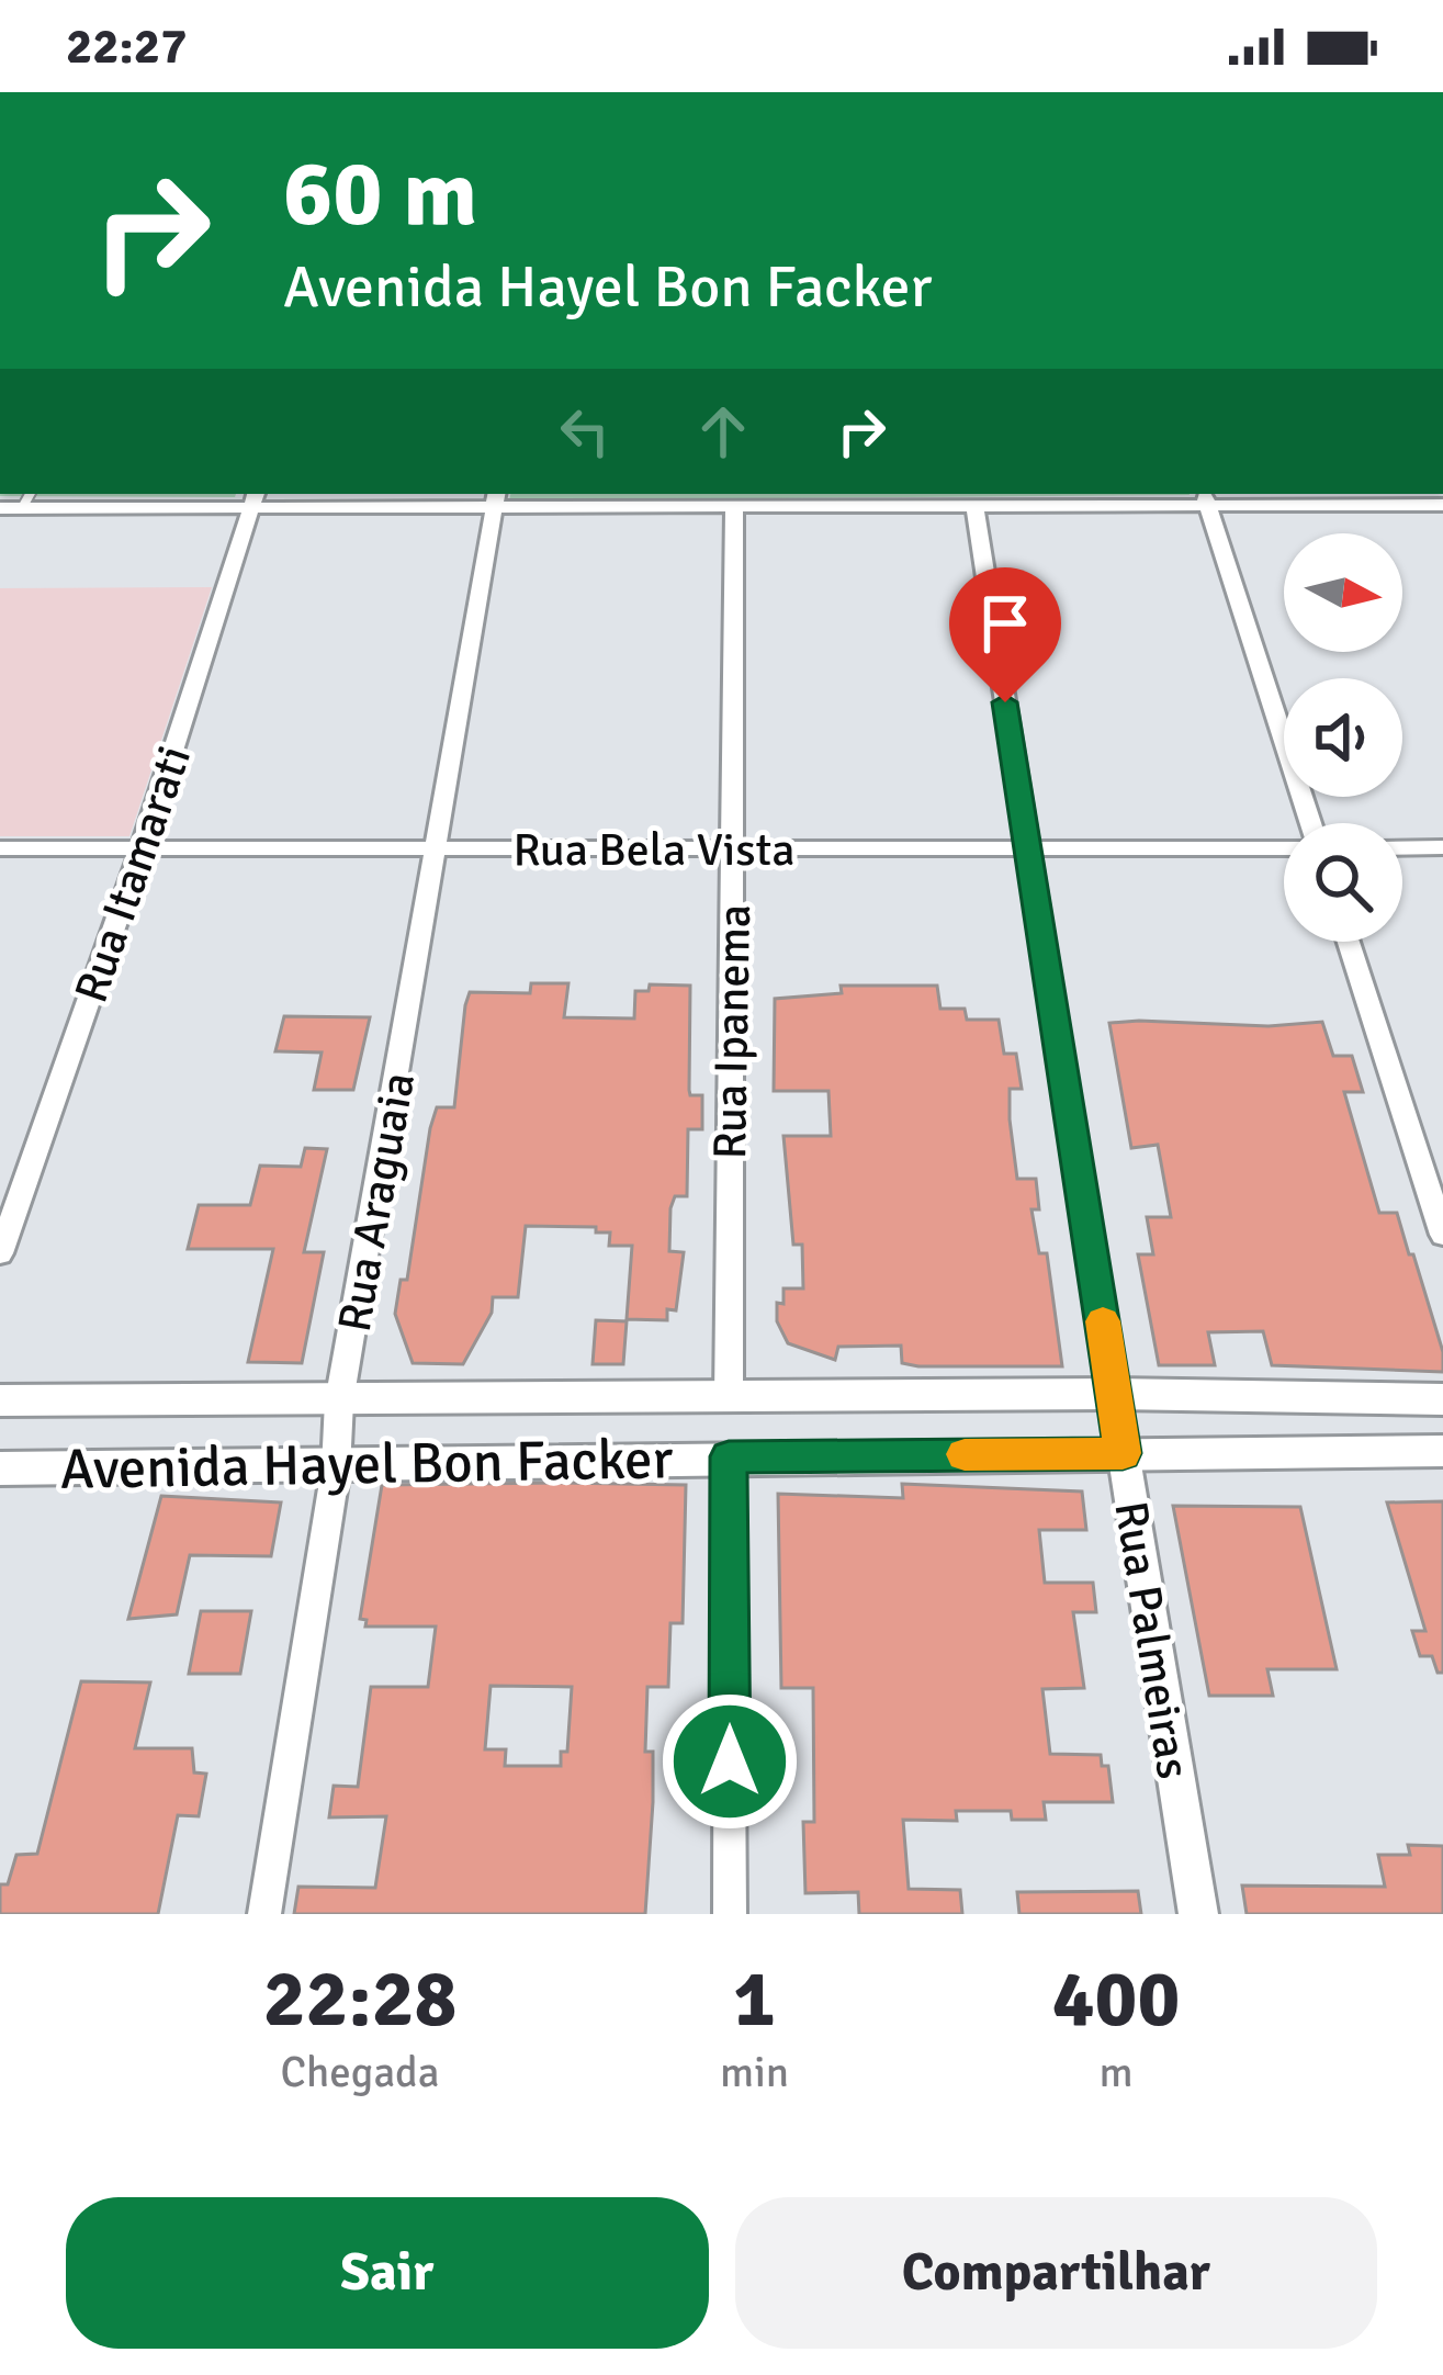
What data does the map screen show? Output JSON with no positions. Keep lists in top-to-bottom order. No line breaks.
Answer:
{"streets":{"main road":["Avenida Hayel Bon Facker"],"street":["Rua Bela Vista","Rua Itamarati","Rua Ipanema","Rua Araguaia","Rua Palmeiras"]},"crossings":[["Rua Bela Vista","Rua Itamarati"],["Rua Bela Vista","Rua Ipanema"],["Rua Bela Vista","Rua Araguaia"],["Rua Bela Vista","Rua Palmeiras"],["Rua Ipanema","Avenida Hayel Bon Facker"],["Rua Araguaia","Avenida Hayel Bon Facker"],["Avenida Hayel Bon Facker","Rua Palmeiras"]],"north":"right","page":{"status":"22:27","turn":["60 m","Avenida Hayel Bon Facker"],"eta":["22:28","Chegada","1","min","400","m"],"buttons":["Sair","Compartilhar"]}}
